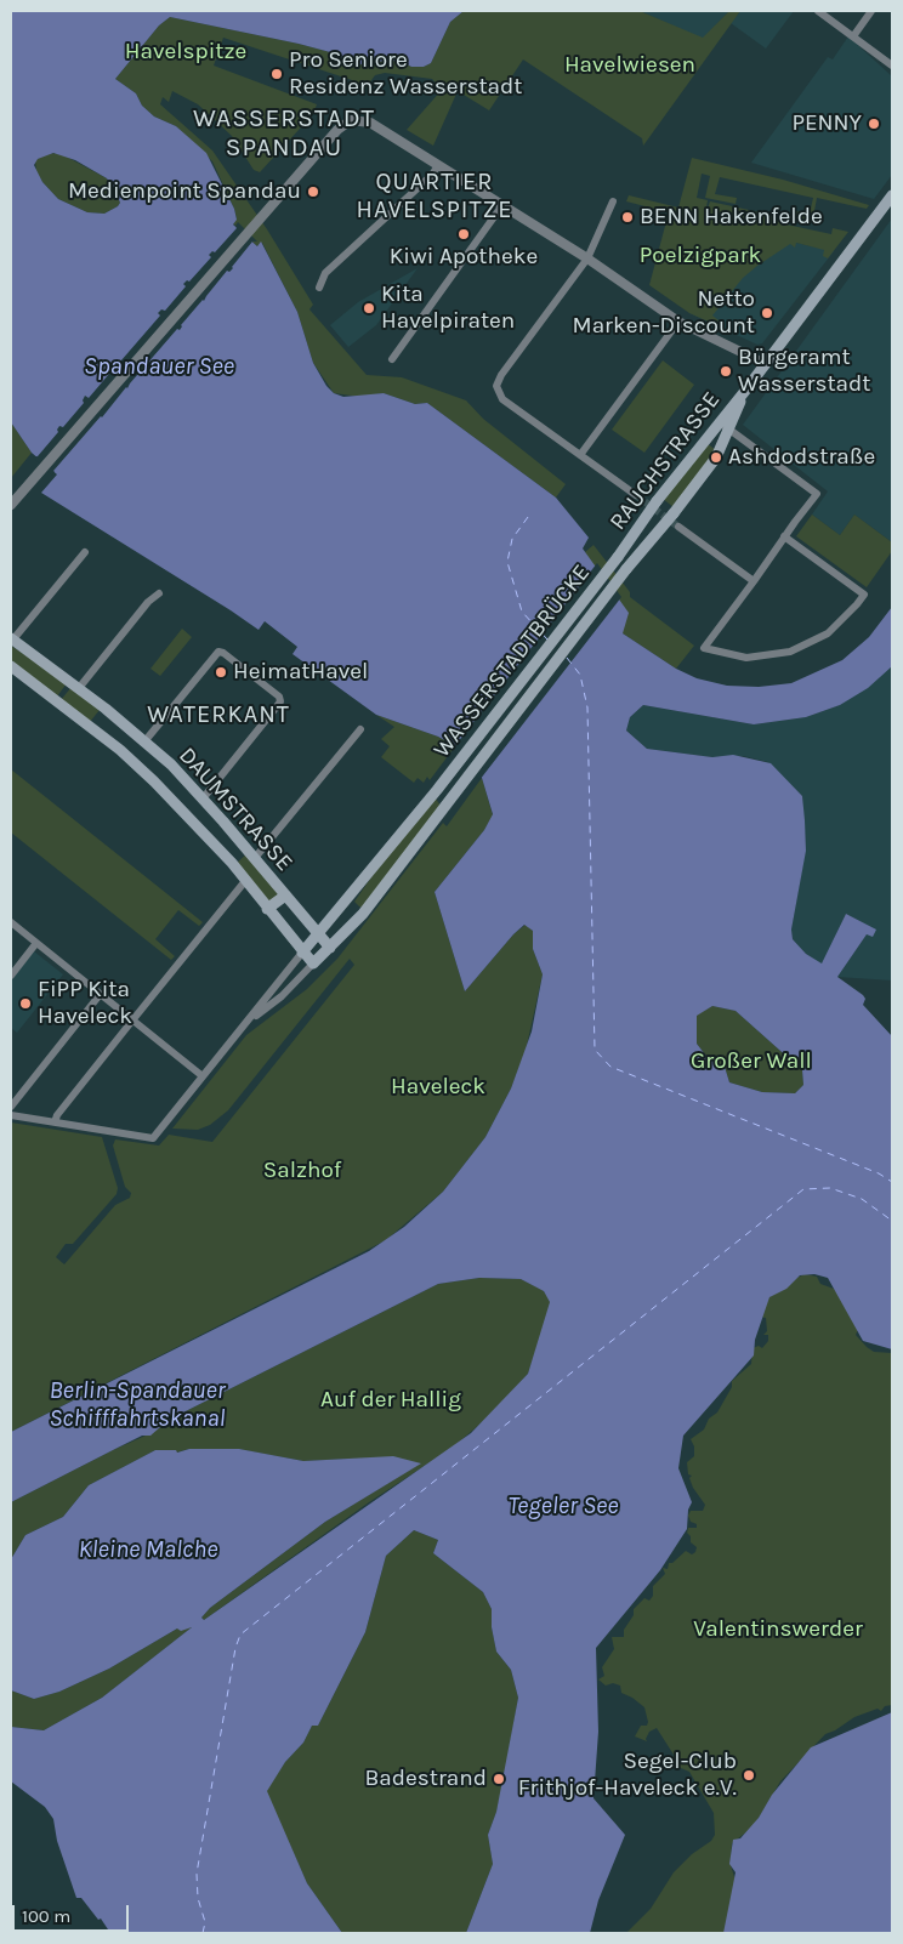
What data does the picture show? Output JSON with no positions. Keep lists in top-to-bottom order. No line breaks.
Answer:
{"streets":{"main road":["RAUCHSTRASSE","WASSERSTADTBRÜCKE","DAUMSTRASSE"]},"crossings":[["RAUCHSTRASSE","WASSERSTADTBRÜCKE"],["WASSERSTADTBRÜCKE","DAUMSTRASSE"]],"districts":["WASSERSTADT SPANDAU","QUARTIER HAVELSPITZE","WATERKANT"],"water":["Spandauer See","Berlin-Spandauer Schifffahrtskanal","Tegeler See","Kleine Malche"],"parks":["Havelspitze","Havelwiesen","Poelzigpark","Großer Wall","Haveleck","Salzhof","Auf der Hallig","Valentinswerder"],"places":["Pro Seniore Residenz Wasserstadt","PENNY","Medienpoint Spandau","BENN Hakenfelde","Kiwi Apotheke","Kita Havelpiraten","Netto Marken-Discount","Bürgeramt Wasserstadt","Ashdodstraße","HeimatHavel","FiPP Kita Haveleck","Segel-Club Frithjof-Haveleck e.V.","Badestrand"],"scale_bar":"100 m"}
